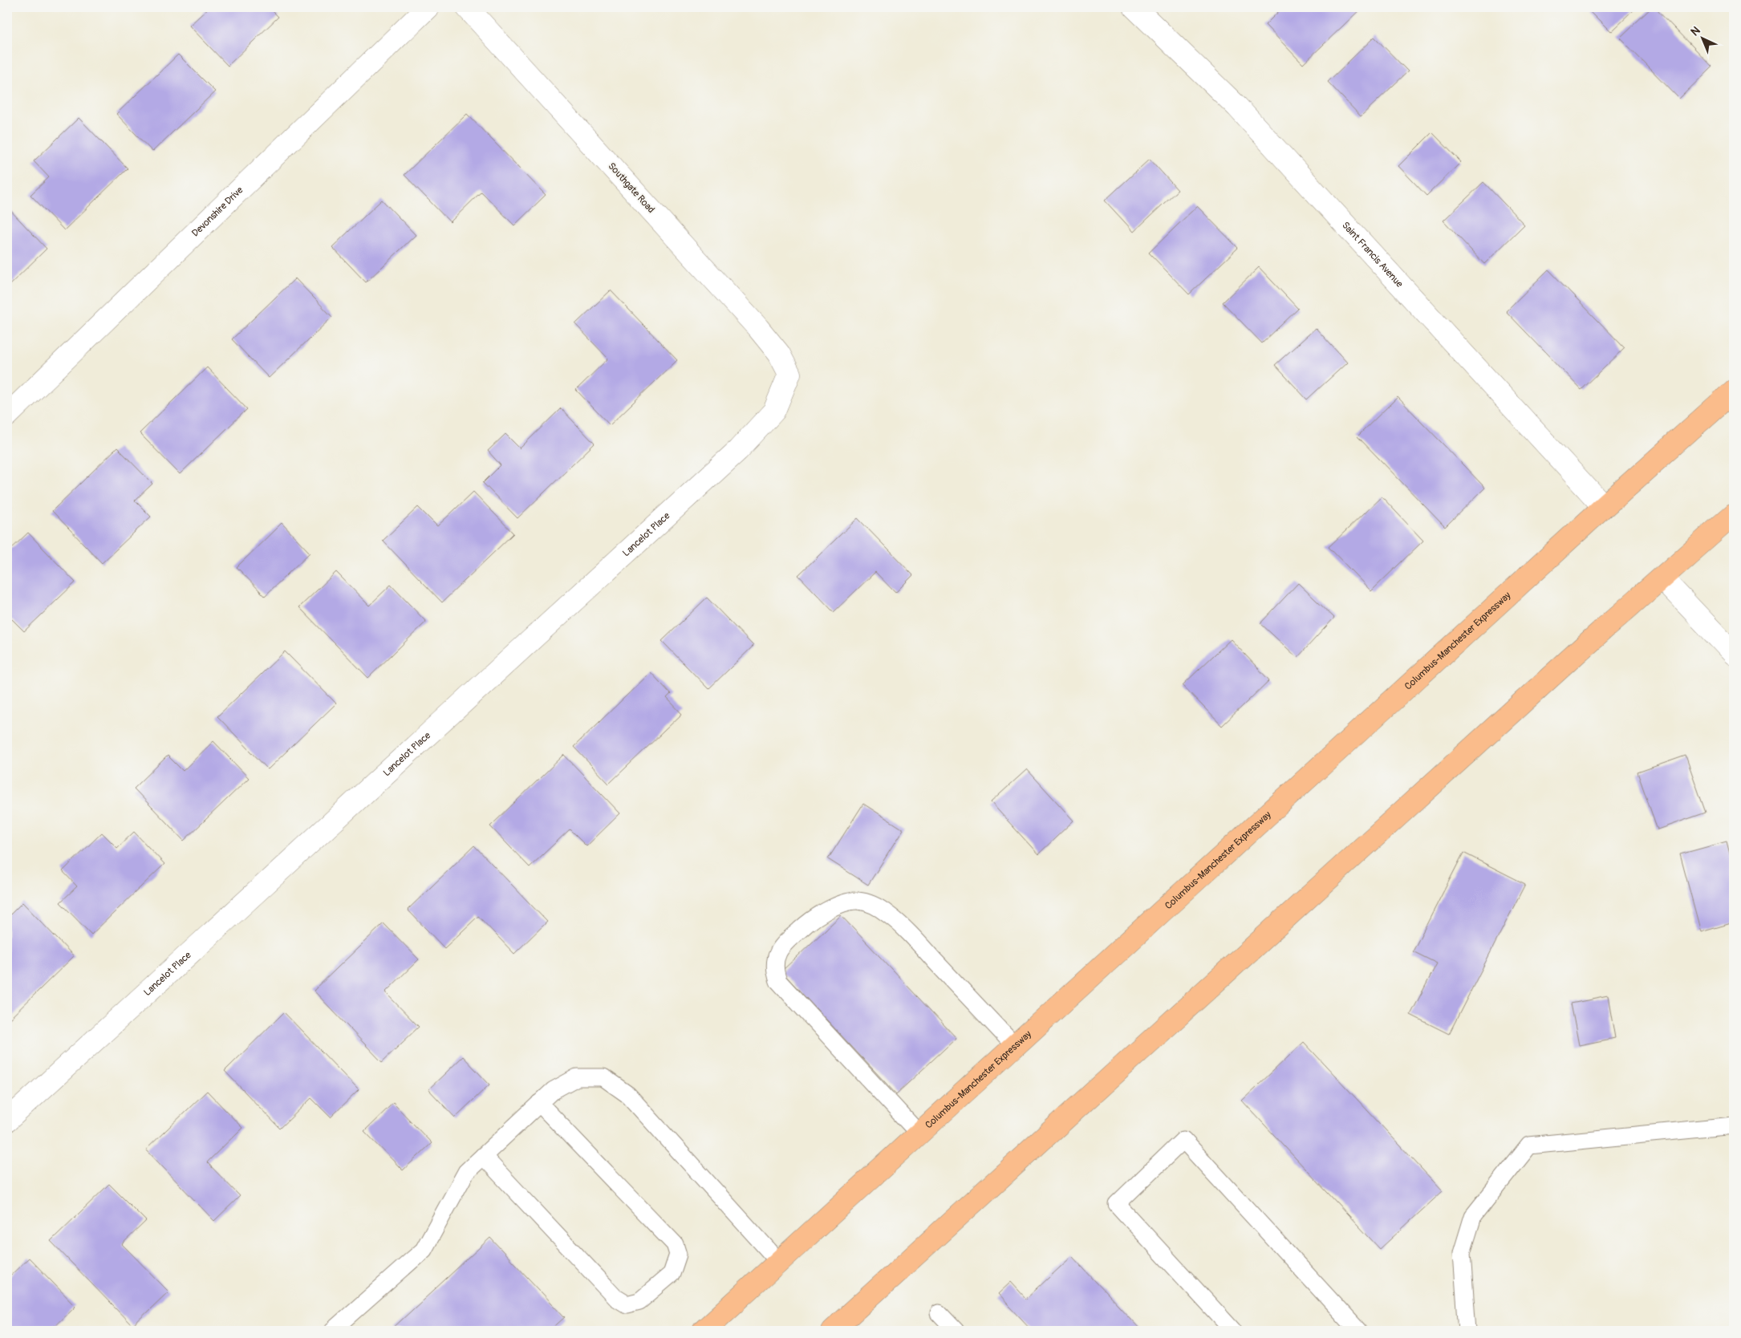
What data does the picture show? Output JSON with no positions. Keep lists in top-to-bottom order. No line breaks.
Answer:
{"streets":{"main road":["Columbus-Manchester Expressway"],"street":["Southgate Road","Devonshire Drive","Saint Francis Avenue","Lancelot Place"]},"crossings":[["Southgate Road","Lancelot Place"],["Saint Francis Avenue","Columbus-Manchester Expressway"]],"north":"top left"}
